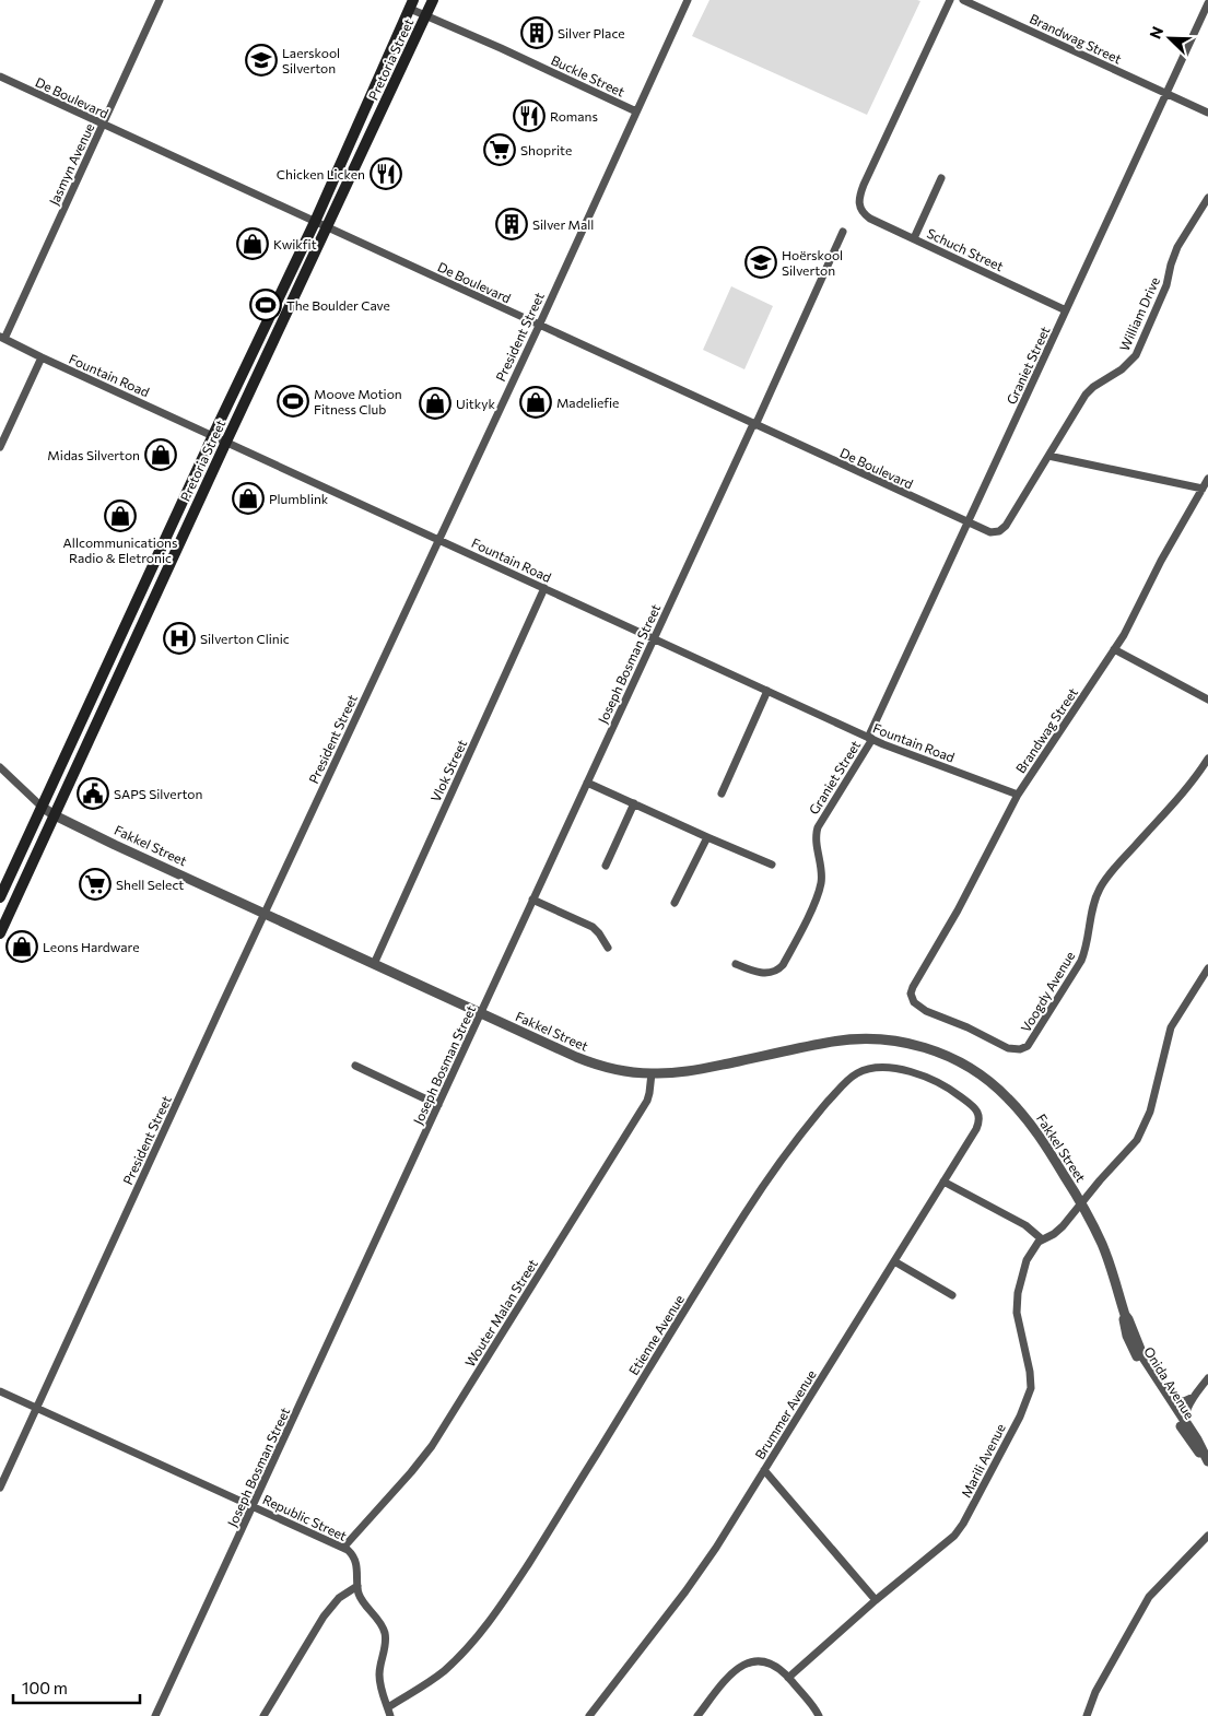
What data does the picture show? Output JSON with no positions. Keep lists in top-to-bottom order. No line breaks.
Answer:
{"streets":{"main road":["Pretoria Street"],"street":["Brandwag Street","Buckle Street","De Boulevard","Jasmyn Avenue","Schuch Street","William Drive","President Street","Graniet Street","Fountain Road","Joseph Bosman Street","Vlok Street","Fakkel Street","Voogdy Avenue","Wouter Malan Street","Etienne Avenue","Onida Avenue","Brummer Avenue","Marili Avenue","Republic Street"]},"crossings":[["Brandwag Street","Graniet Street"],["Brandwag Street","Fountain Road"],["Brandwag Street","Voogdy Avenue"],["Pretoria Street","Buckle Street"],["Pretoria Street","De Boulevard"],["Pretoria Street","Fountain Road"],["Pretoria Street","Fakkel Street"],["Buckle Street","President Street"],["De Boulevard","Jasmyn Avenue"],["De Boulevard","William Drive"],["De Boulevard","President Street"],["De Boulevard","Graniet Street"],["De Boulevard","Joseph Bosman Street"],["Jasmyn Avenue","Fountain Road"],["Schuch Street","Graniet Street"],["President Street","Fountain Road"],["President Street","Fakkel Street"],["President Street","Republic Street"],["Graniet Street","Fountain Road"],["Fountain Road","Joseph Bosman Street"],["Fountain Road","Vlok Street"],["Joseph Bosman Street","Fakkel Street"],["Joseph Bosman Street","Republic Street"],["Vlok Street","Fakkel Street"],["Fakkel Street","Wouter Malan Street"],["Fakkel Street","Onida Avenue"],["Fakkel Street","Marili Avenue"],["Wouter Malan Street","Republic Street"],["Etienne Avenue","Brummer Avenue"],["Etienne Avenue","Republic Street"],["Onida Avenue","Marili Avenue"]],"places":{"building":["Silver Place","Silver Mall"],"school or university":["Laerskool Silverton","Hoërskool Silverton"],"restaurant":["Romans","Chicken Licken"],"supermarket":["Shoprite","Shell Select"],"shop":["Kwikfit","Madeliefie","Uitkyk","Midas Silverton","Plumblink","Allcommunications Radio & Eletronic","Leons Hardware"],"sports":["The Boulder Cave","Moove Motion Fitness Club"],"hospital":["Silverton Clinic"],"public building":["SAPS Silverton"]},"scale_bar":"100 m","north":"top left"}
